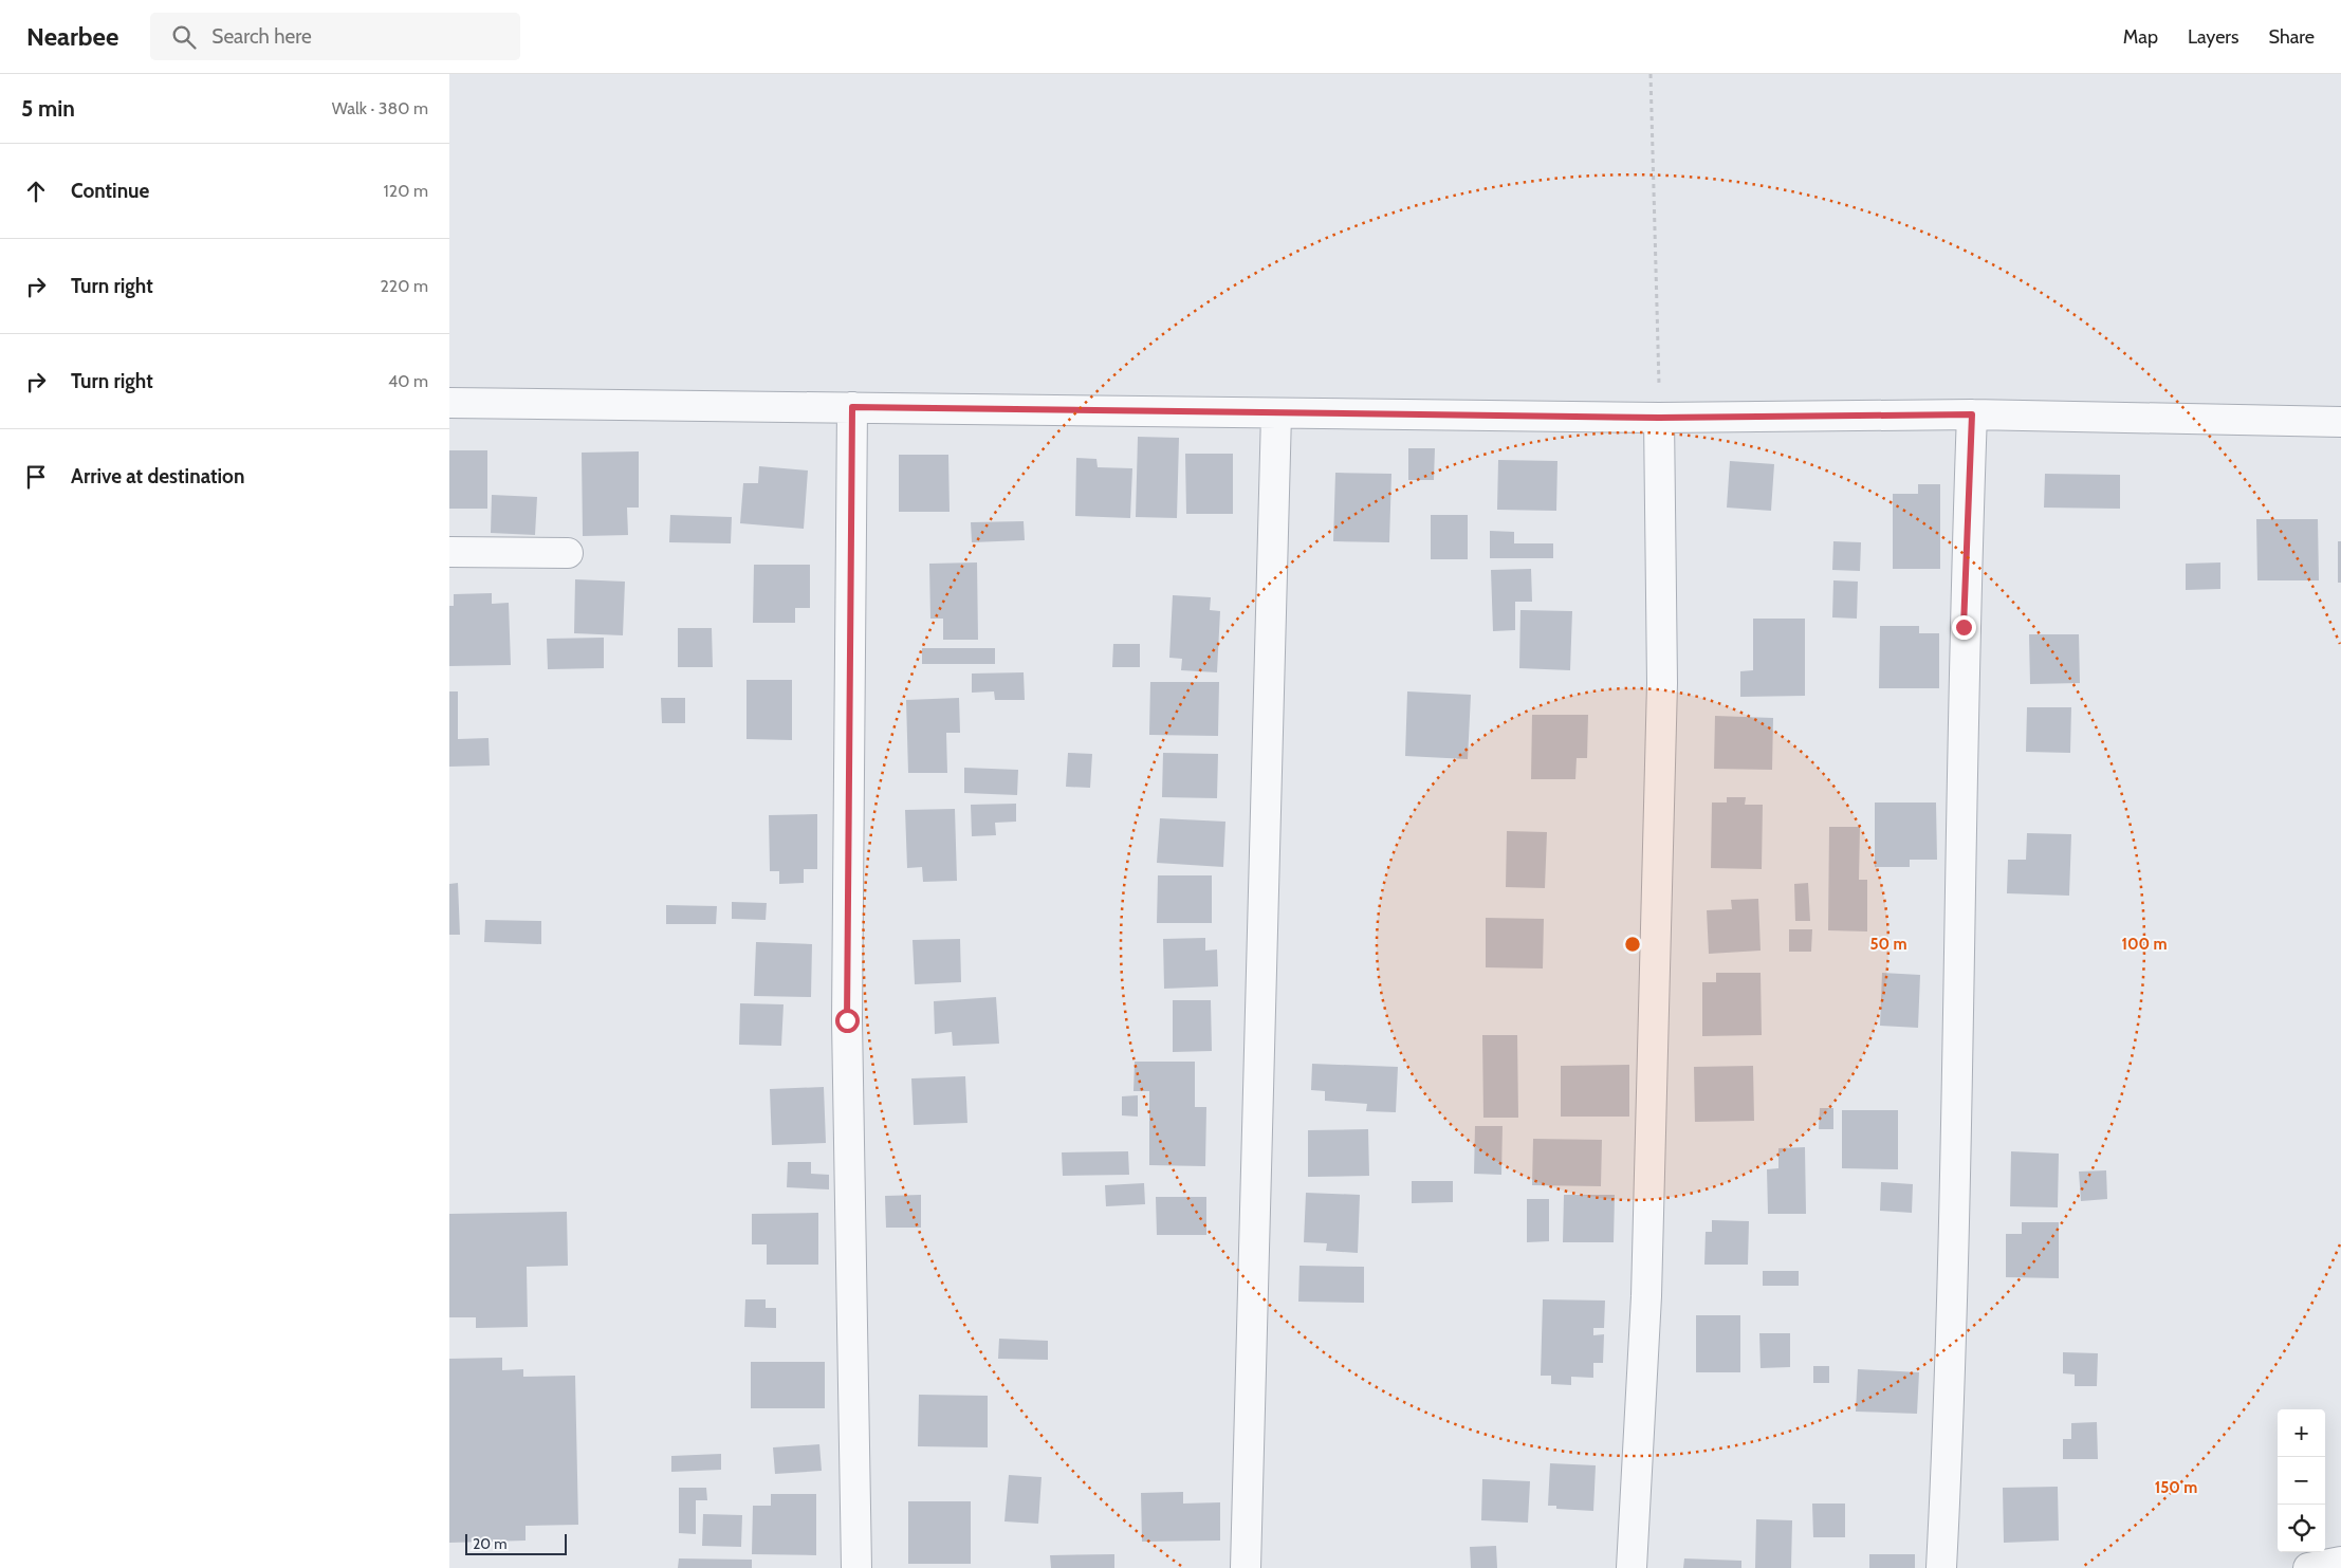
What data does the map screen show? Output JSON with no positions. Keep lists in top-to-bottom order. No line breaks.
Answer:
{"scale_bar":"20 m","page":{"header":"Nearbee","search":"Search here","nav":["Map","Layers","Share"],"heading":["5 min","Walk · 380 m"],"list":[["Continue","120 m"],["Turn right","220 m"],["Turn right","40 m"],"Arrive at destination"],"map_buttons":["+","−"],"scale":"20 m"},"rings":["50 m","100 m","150 m"]}
